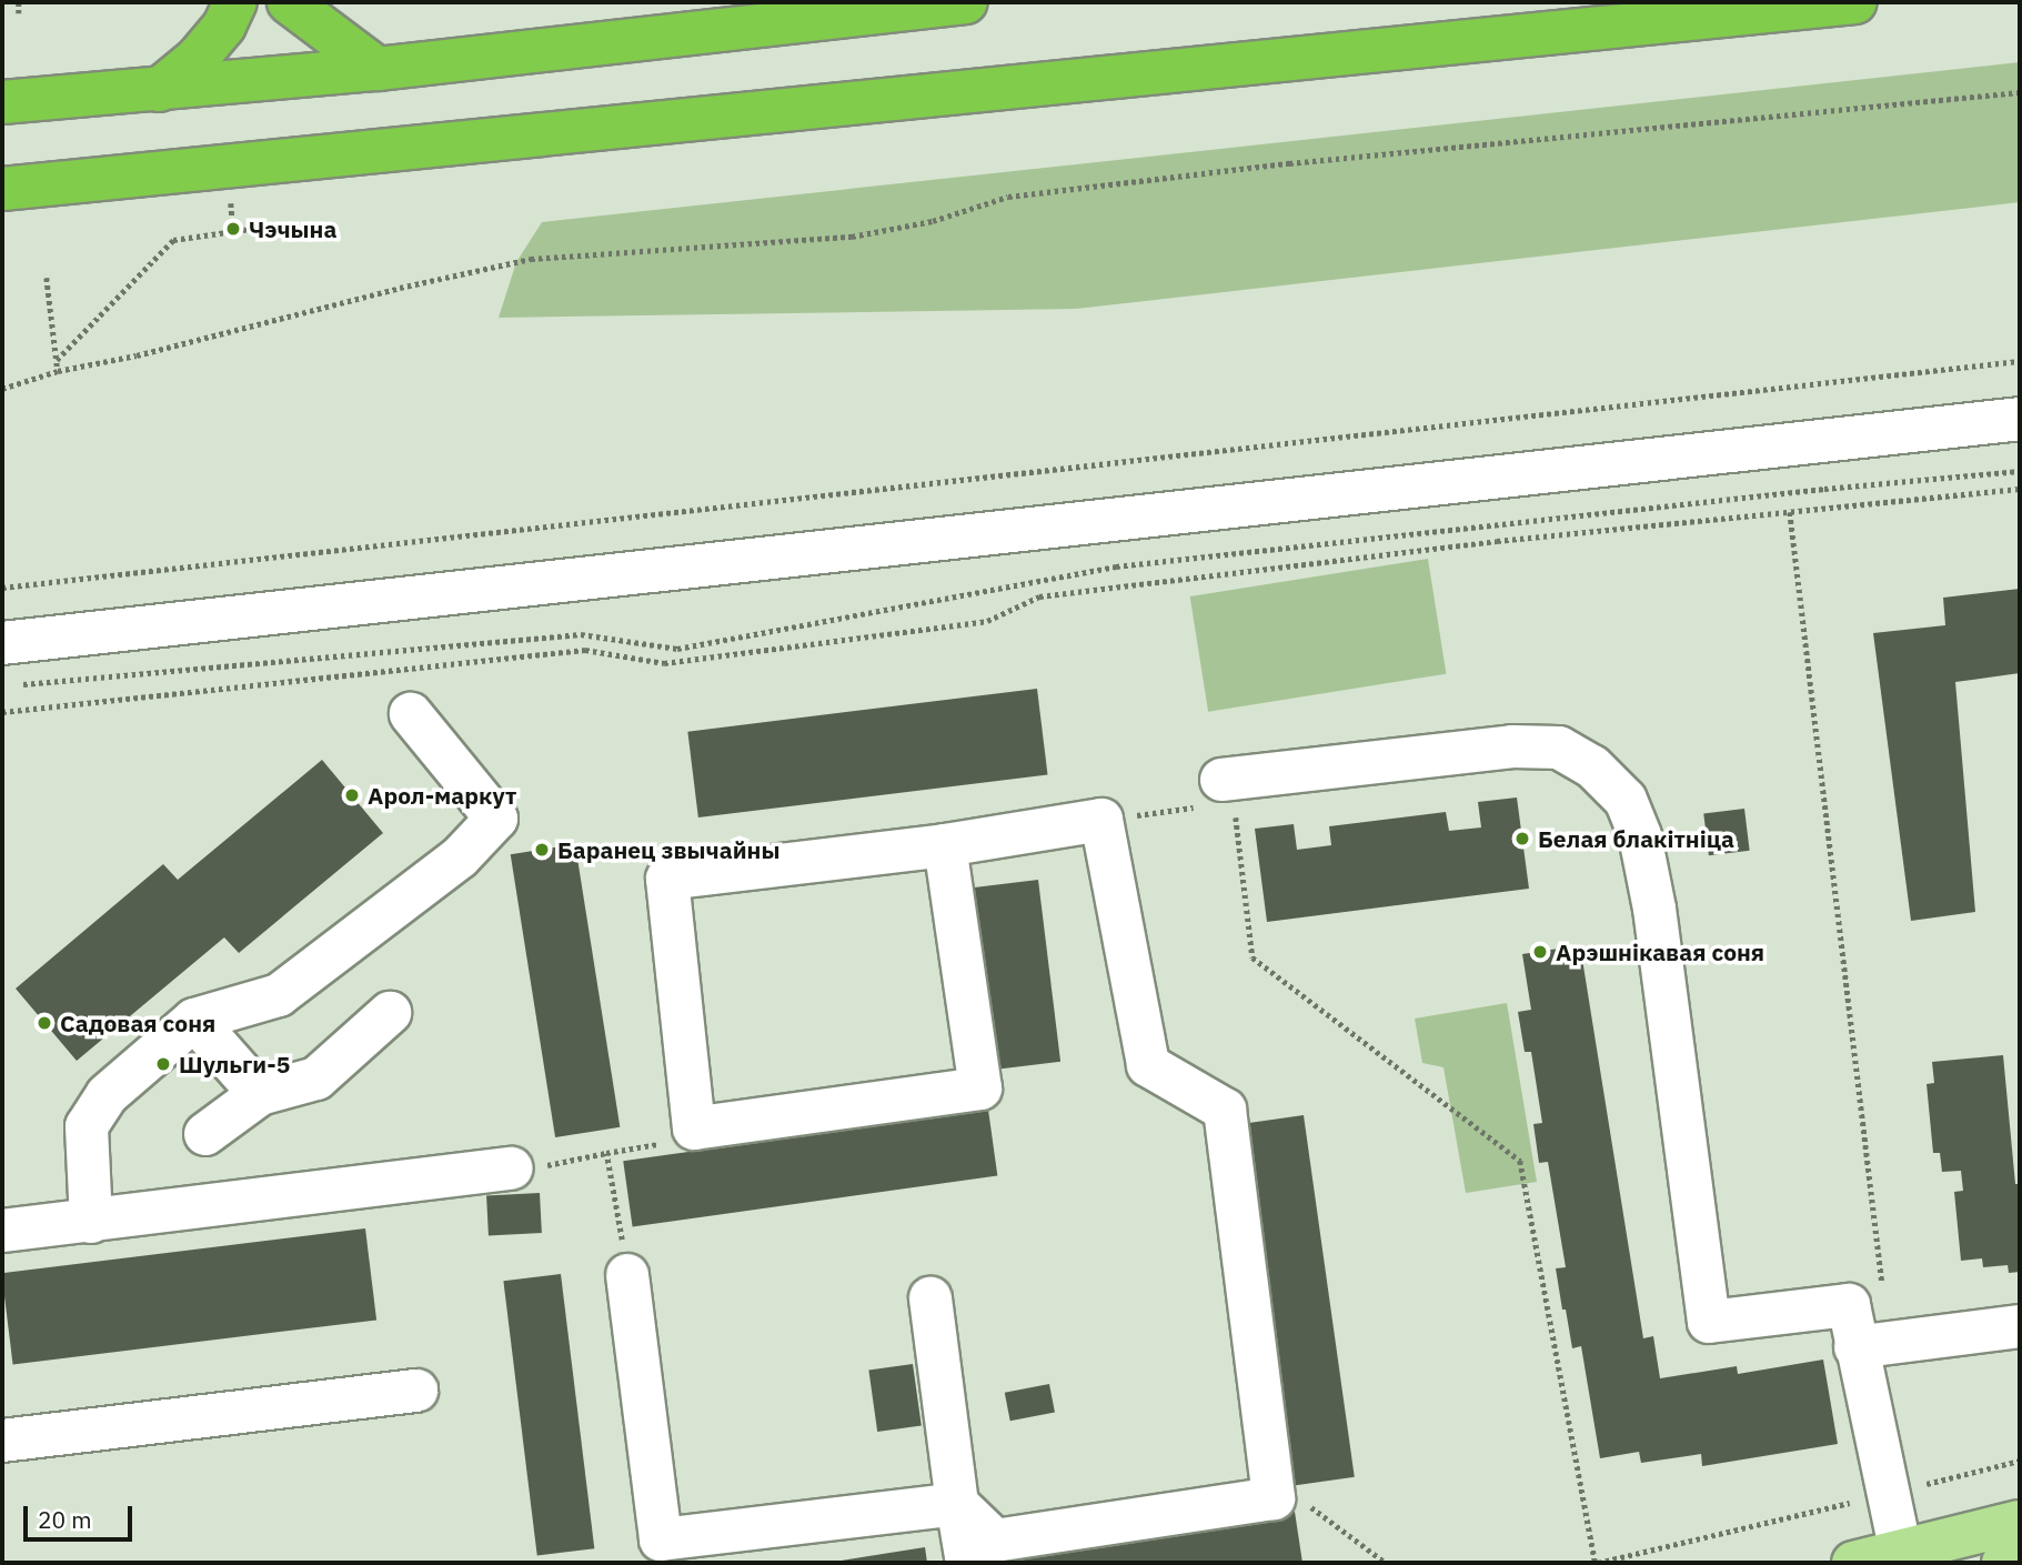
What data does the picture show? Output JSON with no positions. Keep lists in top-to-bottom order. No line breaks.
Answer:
{"places":["Чэчына","Арол-маркут","Белая блакітніца","Баранец звычайны","Арэшнікавая соня","Садовая соня","Шульги-5"],"scale_bar":"20 m"}
